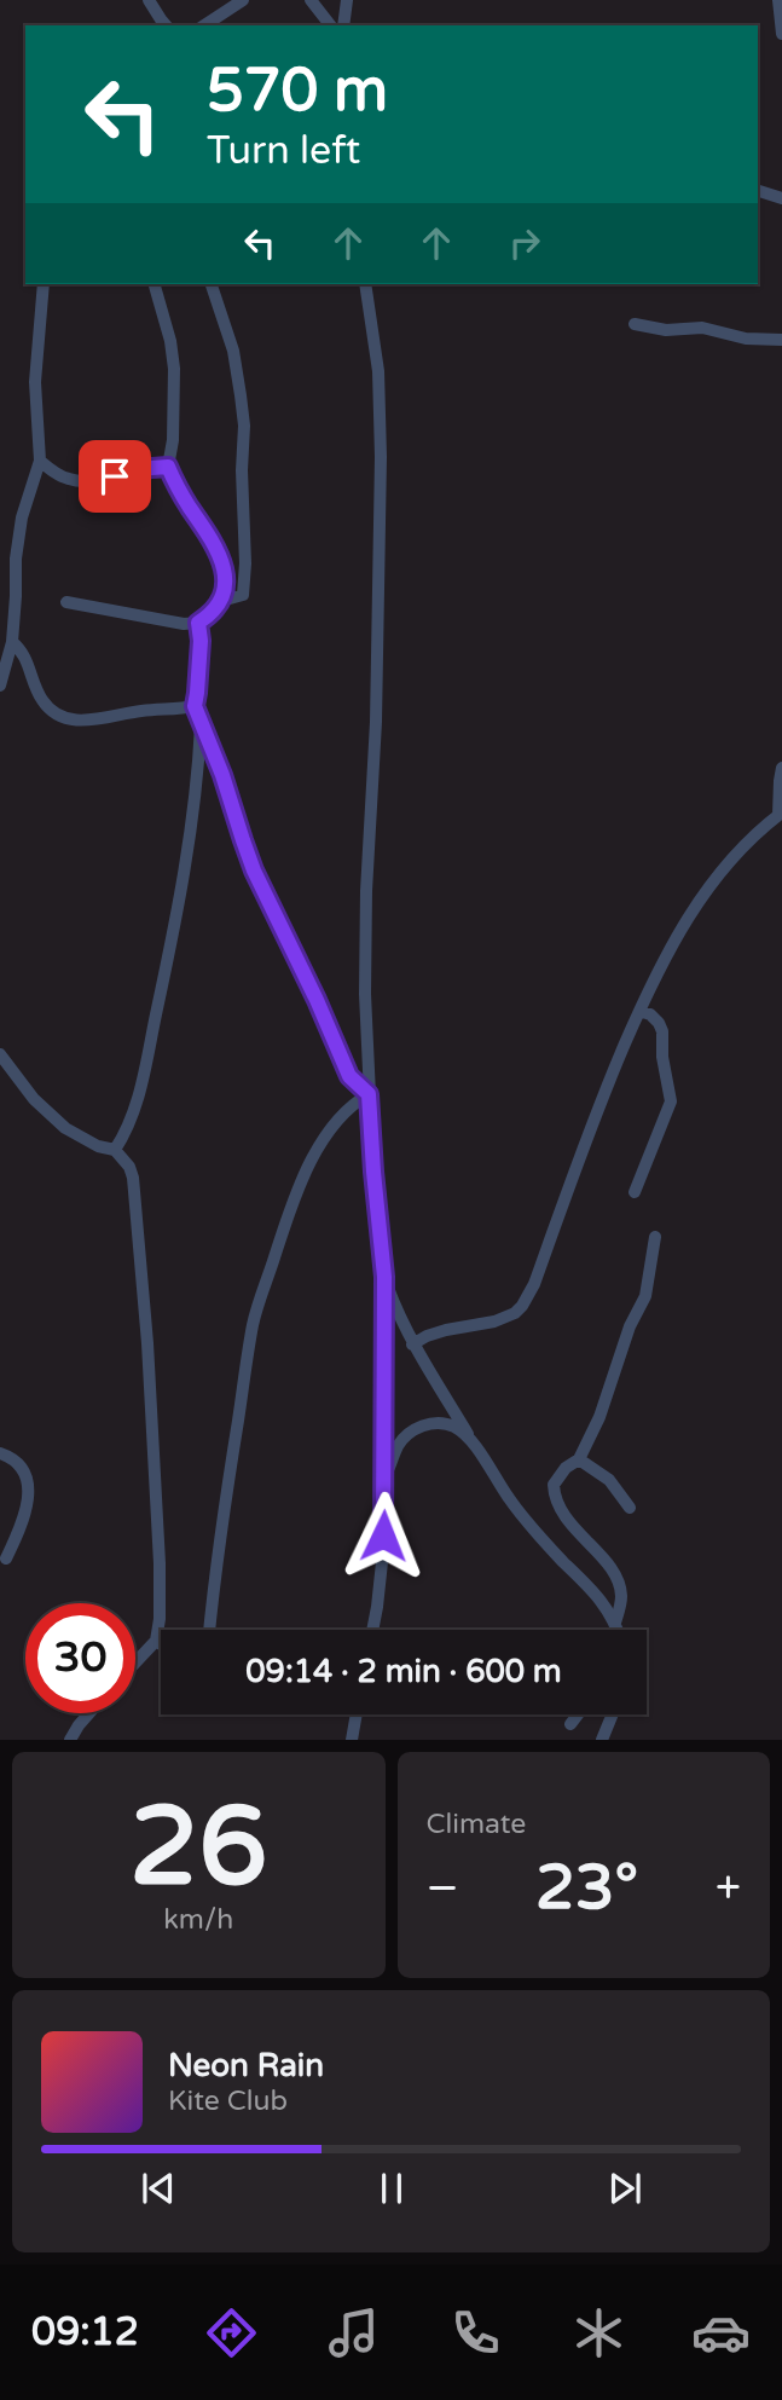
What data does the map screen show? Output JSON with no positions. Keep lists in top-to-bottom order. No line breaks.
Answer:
{"page":{"turn":["570 m","Turn left"],"limit":"30","trip":"09:14 · 2 min · 600 m","tile":[["26","km/h"],"Climate"],"heat":["−","23°","+"],"song":["Neon Rain","Kite Club"],"tabs":"09:12"}}
